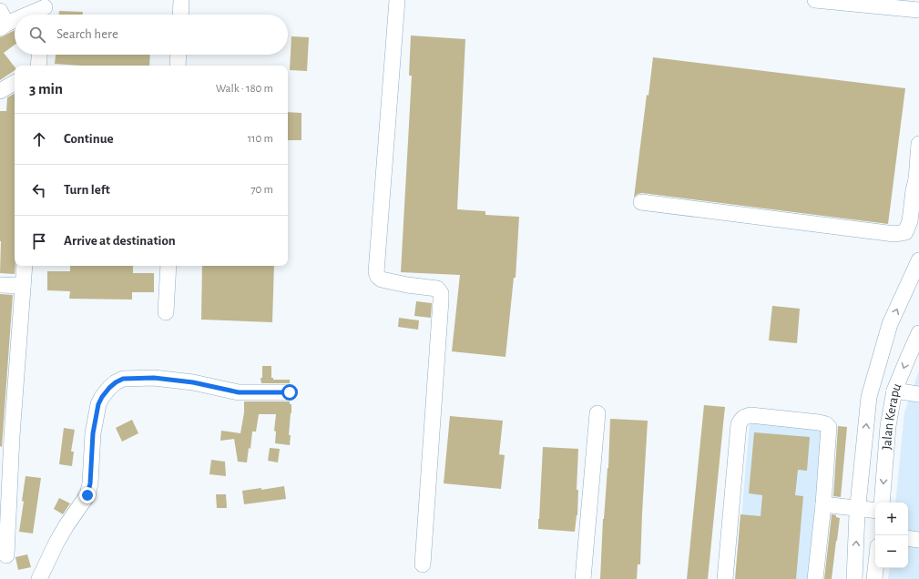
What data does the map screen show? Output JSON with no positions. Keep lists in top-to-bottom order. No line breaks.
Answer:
{"streets":{"street":["Jalan Kerapu"]},"page":{"search":"Search here","heading":["3 min","Walk · 180 m"],"list":[["Continue","110 m"],["Turn left","70 m"],"Arrive at destination"],"map_buttons":["+","−"]}}
